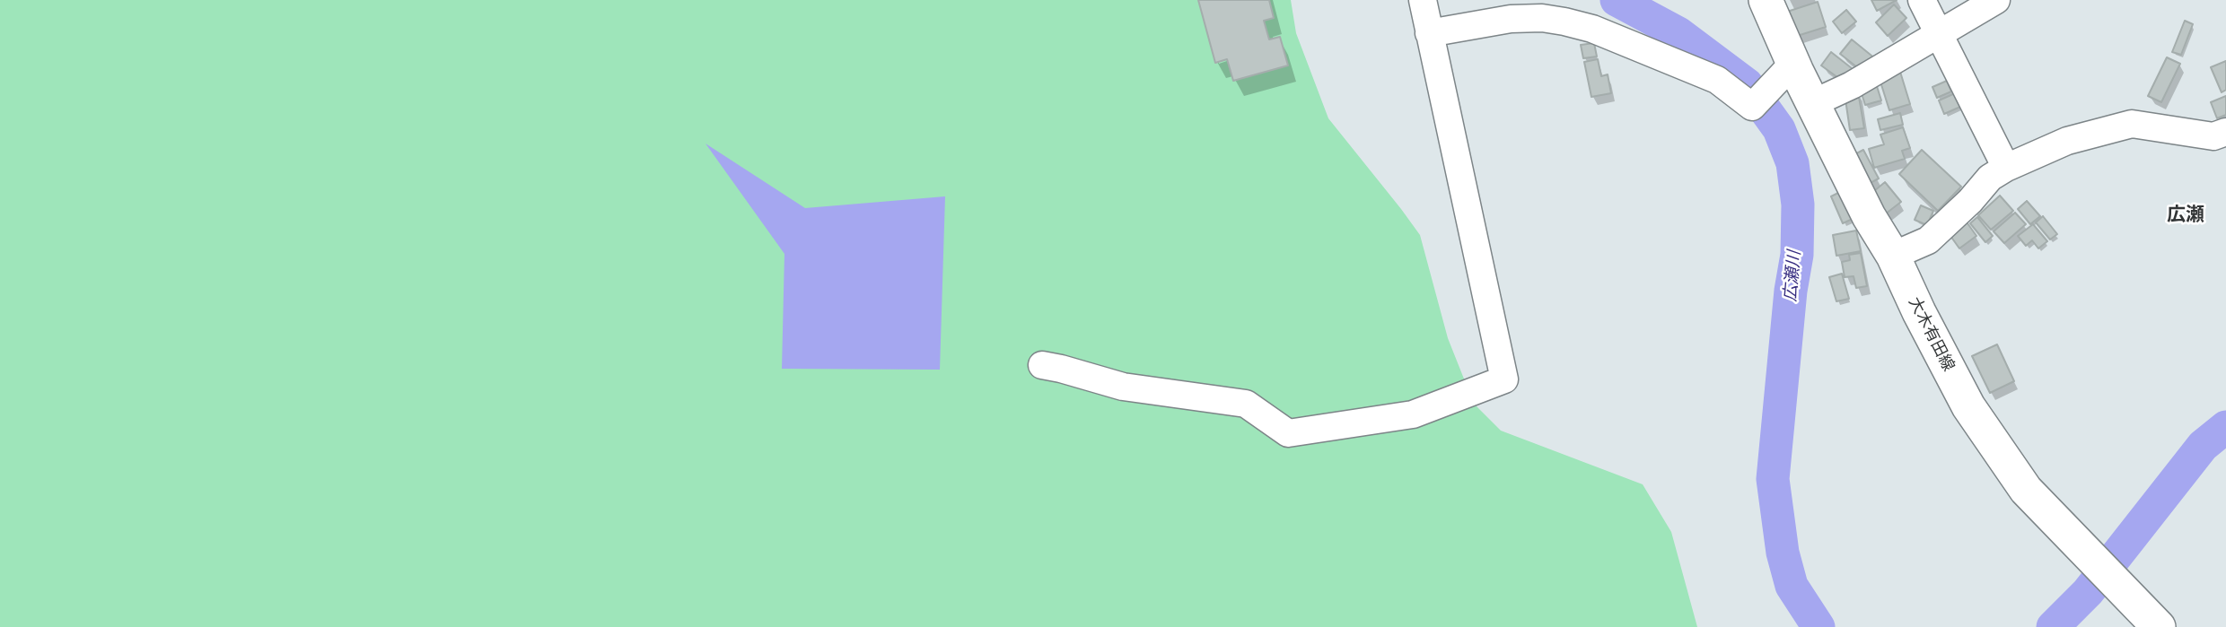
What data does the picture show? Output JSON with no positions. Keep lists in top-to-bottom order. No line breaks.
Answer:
{"streets":{"main road":["大木有田線"]},"districts":["広瀬"],"water":["広瀬川"]}
